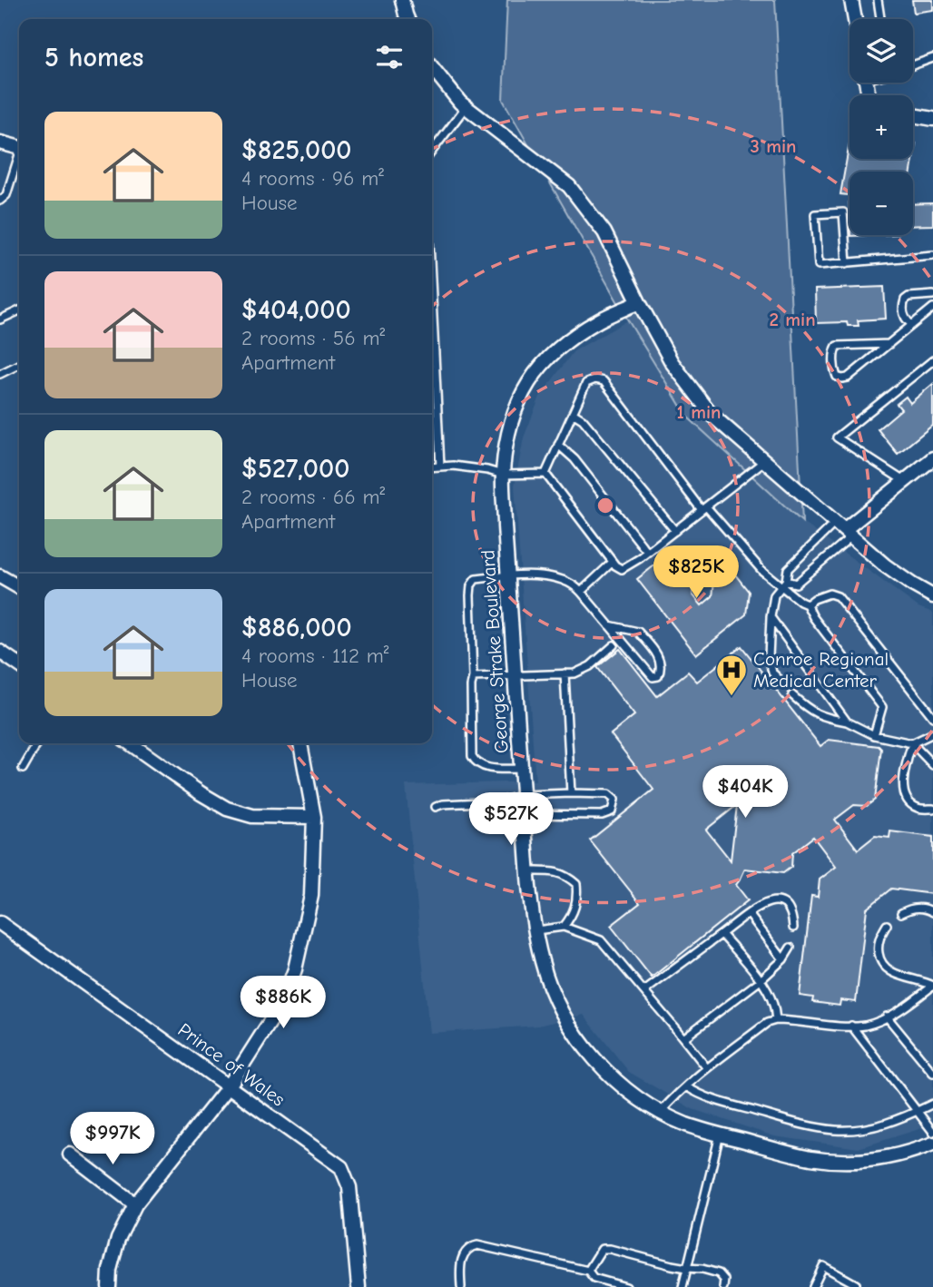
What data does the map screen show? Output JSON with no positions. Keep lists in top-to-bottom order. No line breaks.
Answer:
{"streets":{"street":["George Strake Boulevard","Prince of Wales"]},"places":{"hospital":["Conroe Regional Medical Center"]},"page":{"map_buttons":["+","−"],"heading":"5 homes","list":[{"name":"$825,000","note":"4 rooms · 96 m² · House"},{"name":"$404,000","note":"2 rooms · 56 m² · Apartment"},{"name":"$527,000","note":"2 rooms · 66 m² · Apartment"},{"name":"$886,000","note":"4 rooms · 112 m² · House"}],"price":["$825K","$404K","$527K","$886K","$997K"]},"rings":["3 min","2 min","1 min"]}
